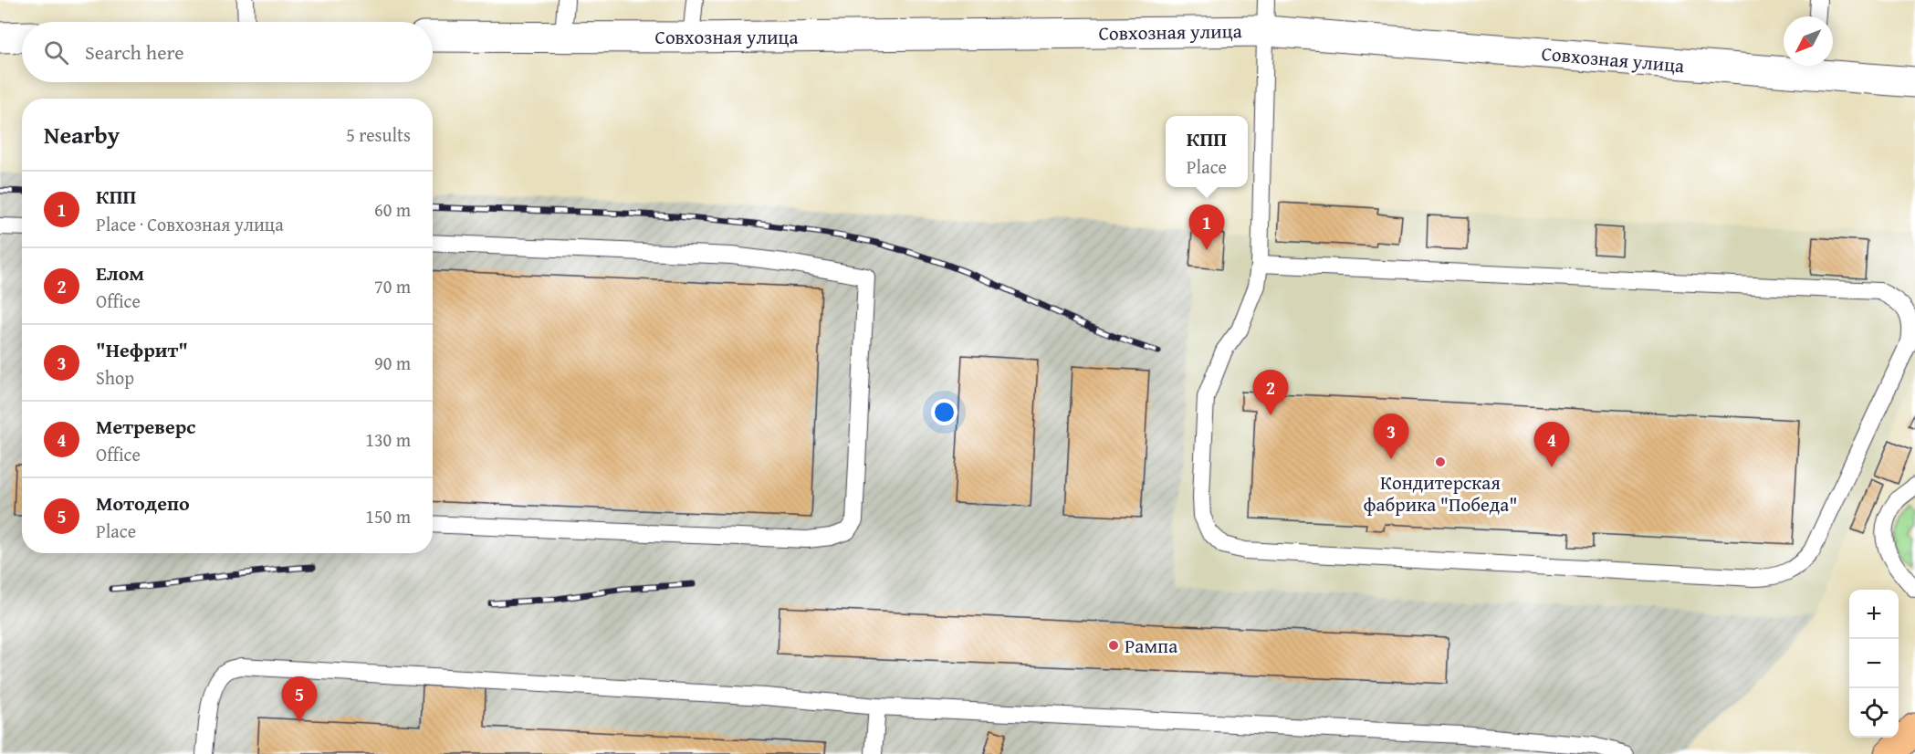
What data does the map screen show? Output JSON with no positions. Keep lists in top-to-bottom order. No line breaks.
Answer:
{"streets":{"street":["Совхозная улица"]},"places":["Кондитерская фабрика \"Победа\"","Рампа"],"north":"bottom left","page":{"search":"Search here","heading":["Nearby","5 results"],"popup":["КПП","Place"],"list":[{"mark":"1","name":"КПП","note":"Place · Совхозная улица","value":"60 m"},{"mark":"2","name":"Елом","note":"Office","value":"70 m"},{"mark":"3","name":"\"Нефрит\"","note":"Shop","value":"90 m"},{"mark":"4","name":"Метреверс","note":"Office","value":"130 m"},{"mark":"5","name":"Мотодепо","note":"Place","value":"150 m"}],"pins":["1","2","3","4","5"],"map_buttons":["+","−"]}}
